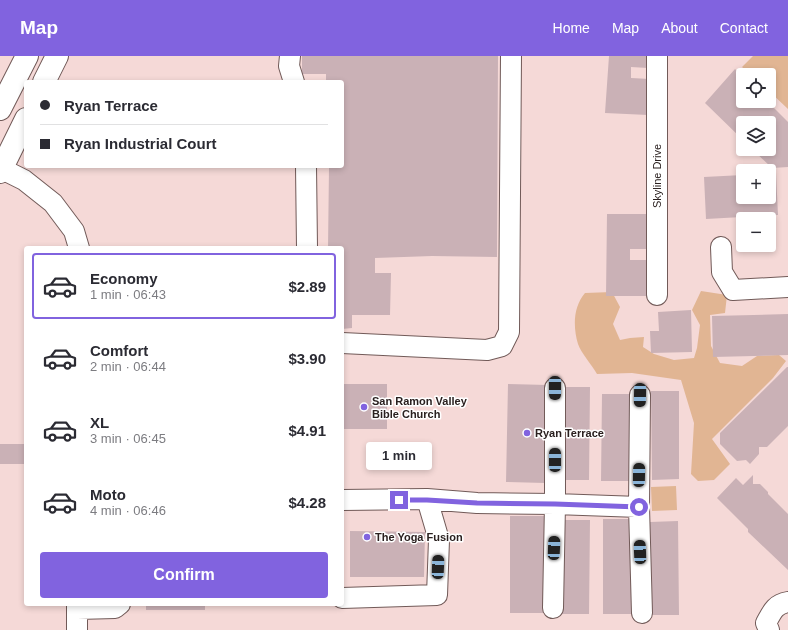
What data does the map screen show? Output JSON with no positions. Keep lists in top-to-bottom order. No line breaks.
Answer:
{"streets":{"street":["Skyline Drive"]},"places":["San Ramon Valley Bible Church","Ryan Terrace","The Yoga Fusion"],"page":{"header":"Map","nav":["Home","Map","About","Contact"],"map_buttons":["+","−"],"banner":["Ryan Terrace","Ryan Industrial Court"],"list":[{"name":"Economy","note":"1 min · 06:43","value":"$2.89"},{"name":"Comfort","note":"2 min · 06:44","value":"$3.90"},{"name":"XL","note":"3 min · 06:45","value":"$4.91"},{"name":"Moto","note":"4 min · 06:46","value":"$4.28"}],"bubble":"1 min","buttons":"Confirm"}}
